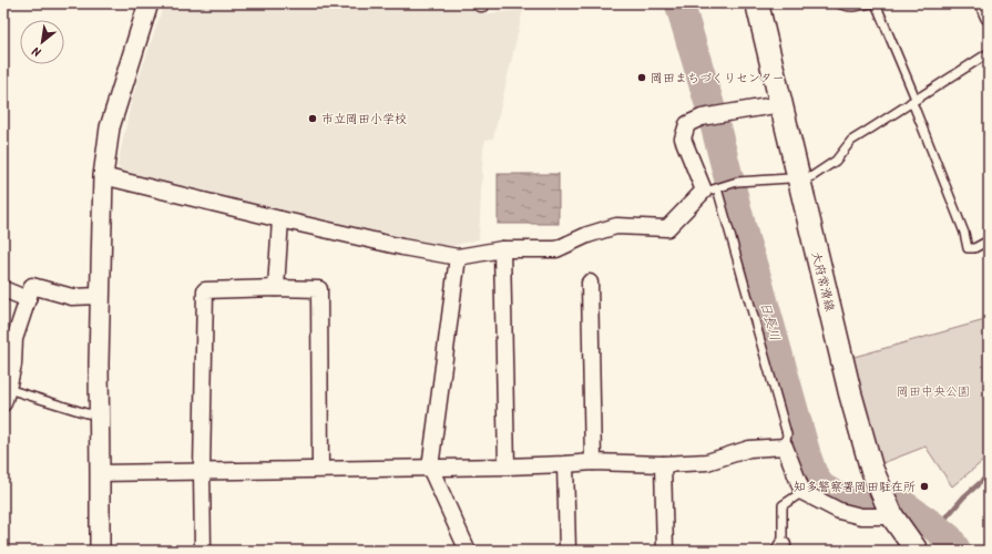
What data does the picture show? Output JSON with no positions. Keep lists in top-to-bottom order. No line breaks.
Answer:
{"streets":{"main road":["大府常滑線"]},"water":["日長川"],"parks":["岡田中央公園"],"places":["岡田まちづくりセンター","市立岡田小学校","知多警察署岡田駐在所"],"north":"bottom left"}
